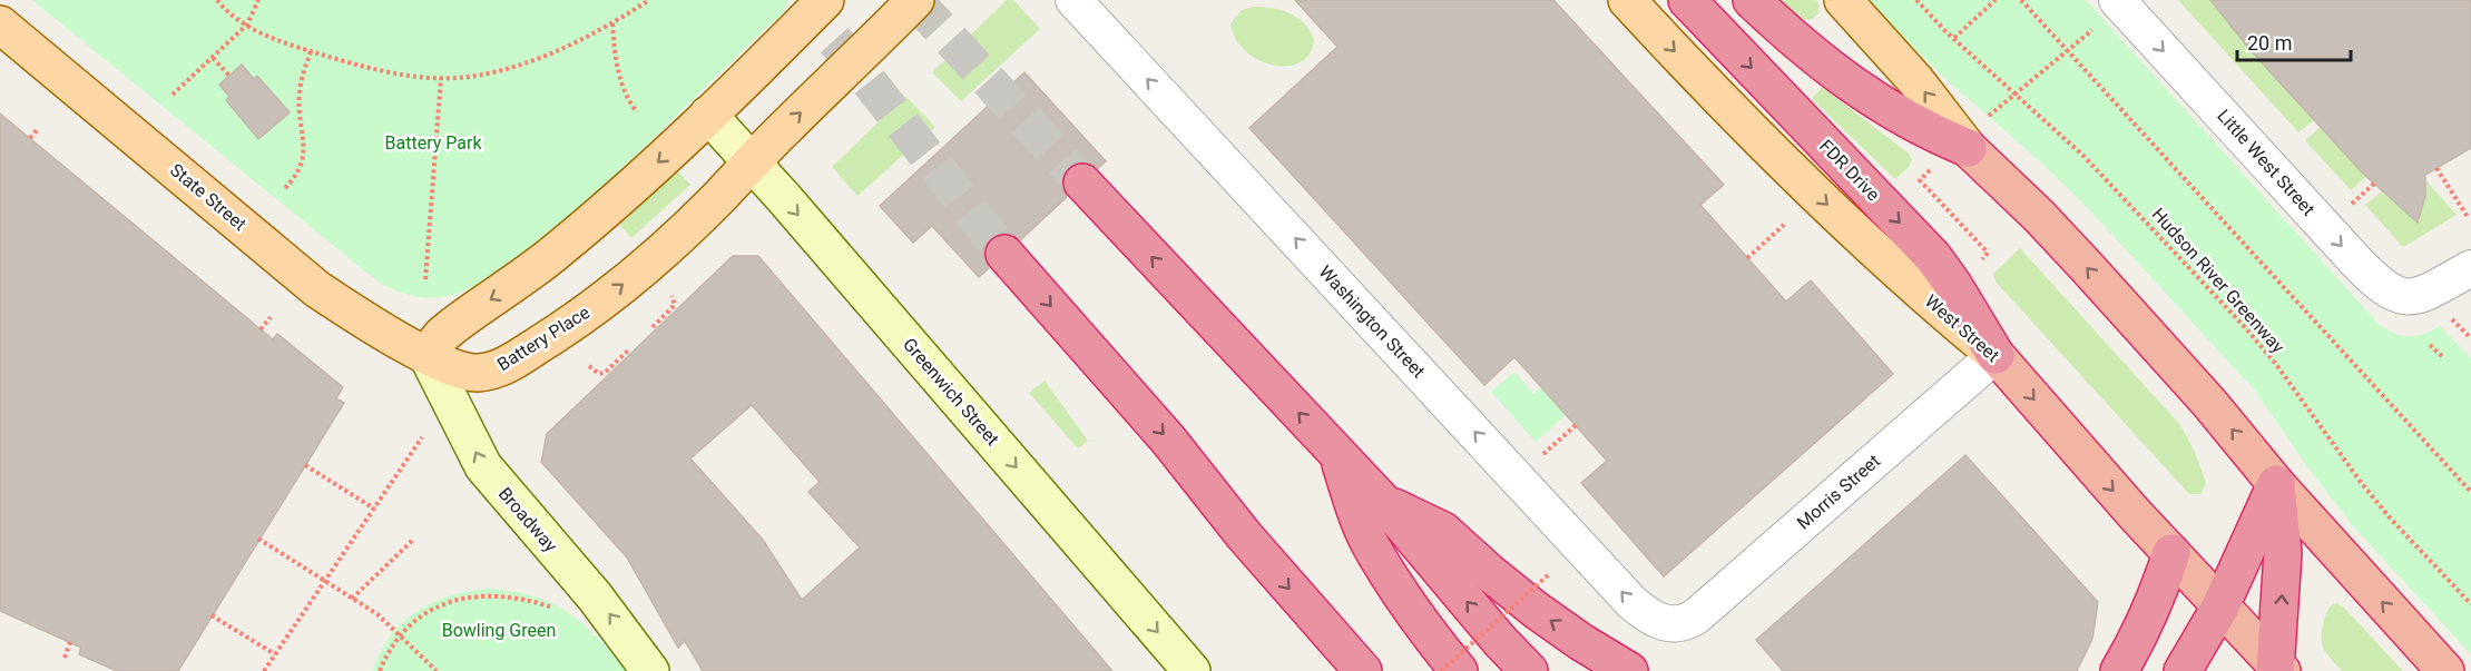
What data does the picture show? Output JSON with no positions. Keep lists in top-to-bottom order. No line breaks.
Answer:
{"streets":{"highway":["FDR Drive","West Street"],"main road":["State Street","Battery Place","Greenwich Street","Broadway"],"street":["Little West Street","Washington Street","Morris Street"],"path":["Hudson River Greenway"]},"crossings":[["FDR Drive","West Street"],["FDR Drive","Morris Street"],["State Street","Battery Place"],["State Street","Broadway"],["Washington Street","Morris Street"],["West Street","Morris Street"],["Battery Place","Greenwich Street"],["Battery Place","Broadway"]],"one_way":["Little West Street","Washington Street","West Street","Greenwich Street","Broadway"],"parks":["Battery Park","Bowling Green"],"scale_bar":"20 m"}
